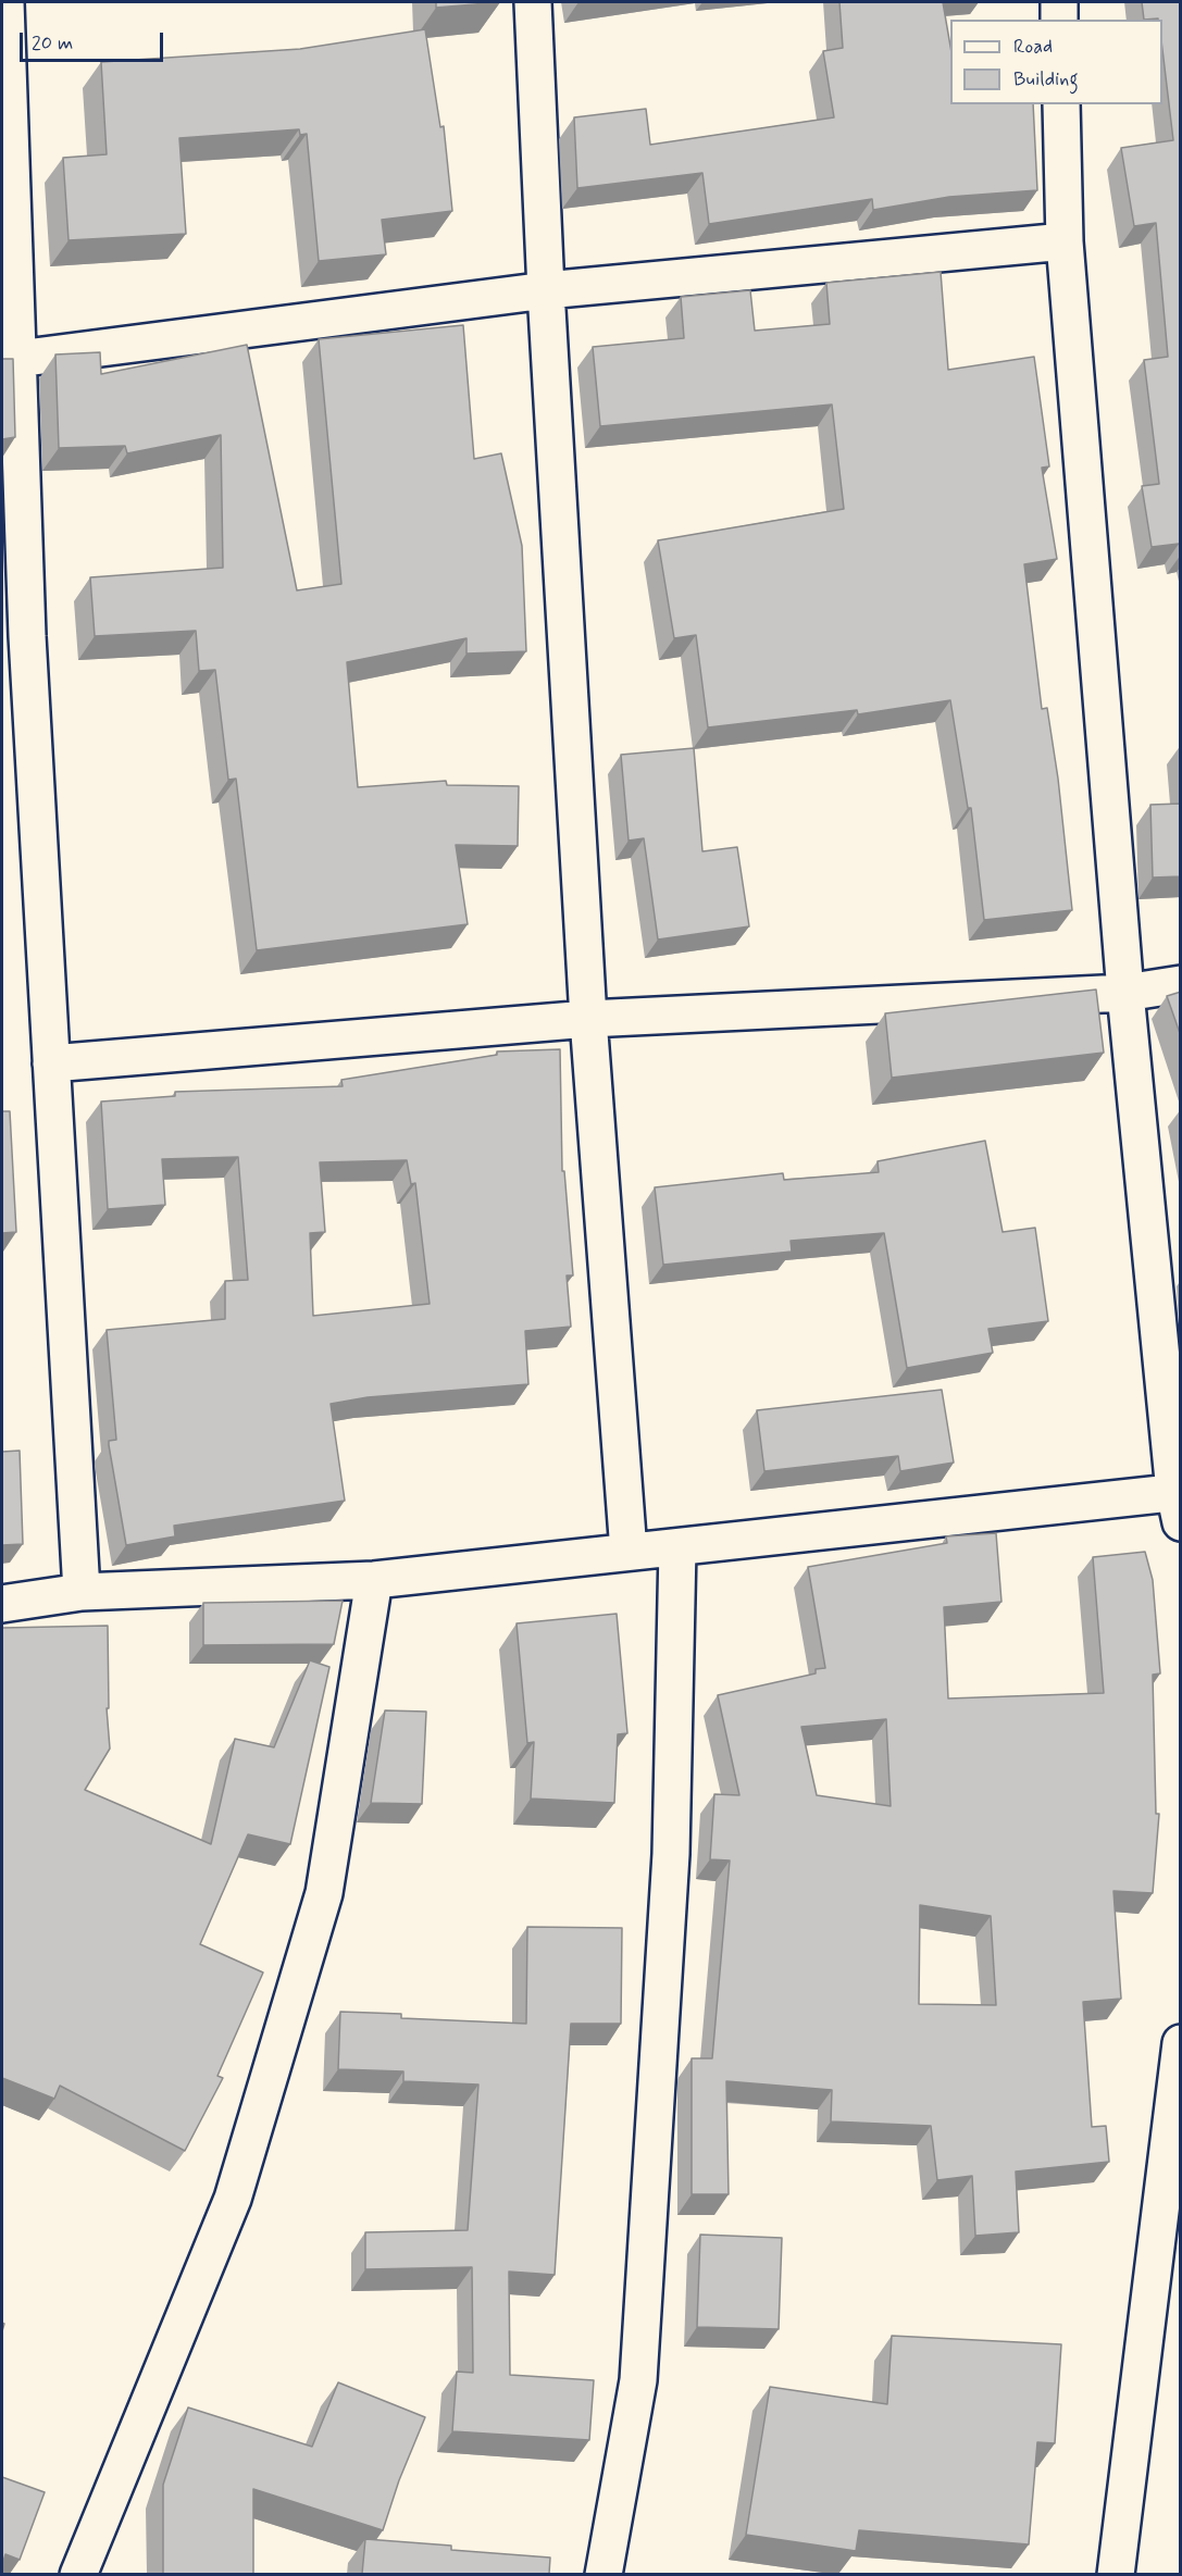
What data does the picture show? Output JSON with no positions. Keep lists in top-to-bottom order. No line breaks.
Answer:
{"legend":["Road","Building"],"scale_bar":"20 m"}
